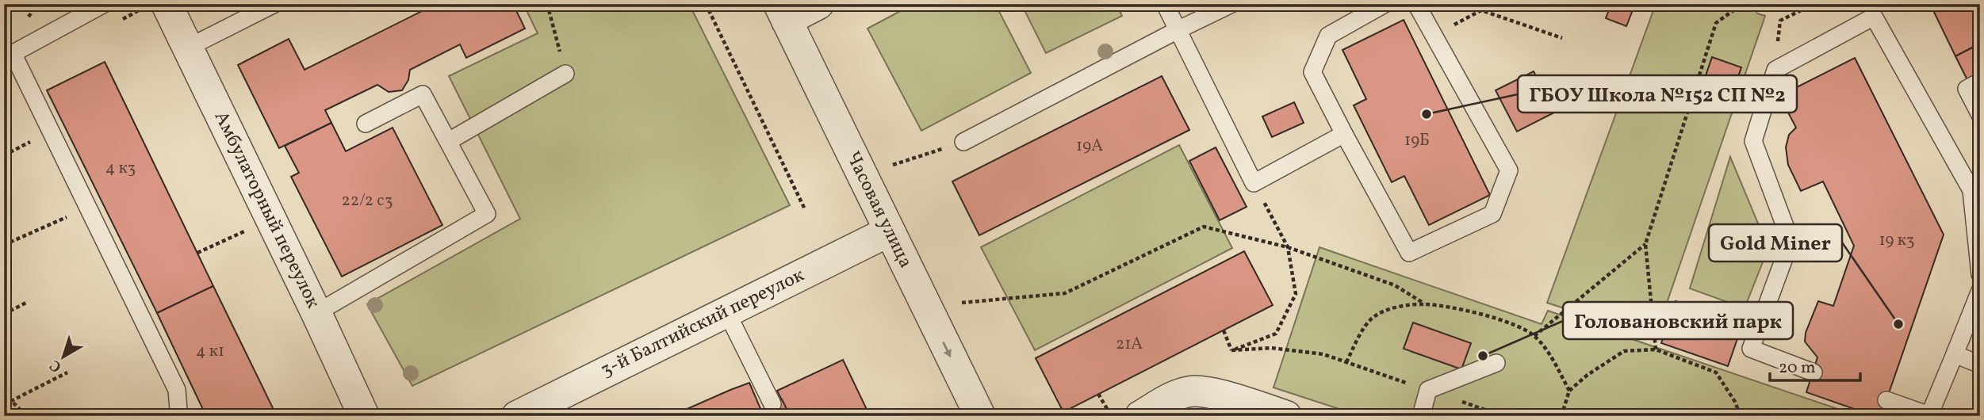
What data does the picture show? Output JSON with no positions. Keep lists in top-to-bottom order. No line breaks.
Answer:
{"streets":{"street":["Амбулаторный переулок","Часовая улица","3-й Балтийский переулок"]},"crossings":[["Часовая улица","3-й Балтийский переулок"]],"one_way":["Часовая улица"],"places":["ГБОУ Школа №152 СП №2","Gold Miner","Головановский парк"],"house_numbers":["19Б","19А","4 к3","22/2 с3","19 к3","21А","4 к1"],"scale_bar":"20 m","north":"bottom left"}
